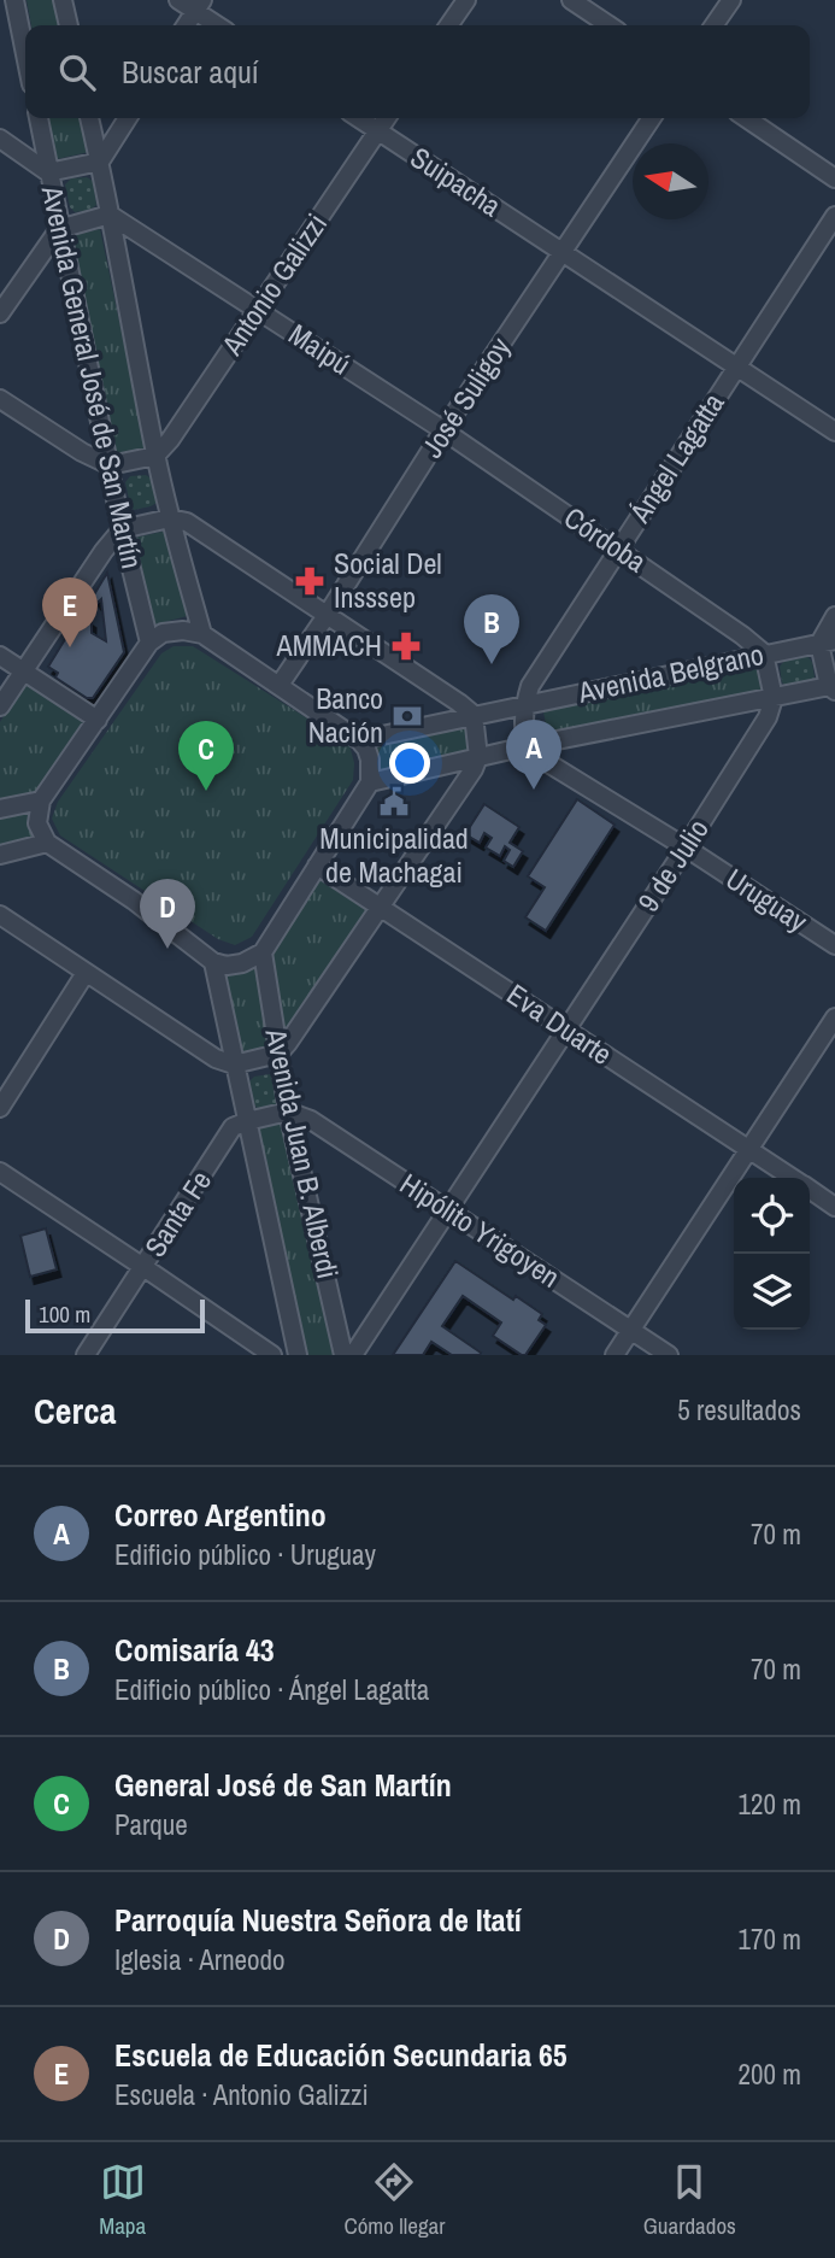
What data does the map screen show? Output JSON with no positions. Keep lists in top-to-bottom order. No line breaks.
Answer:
{"streets":{"street":["Suipacha","Antonio Galizzi","Maipú","Avenida General José de San Martín","José Suligoy","Ángel Lagatta","Córdoba","Avenida Belgrano","9 de Julio","Uruguay","Eva Duarte","Avenida Juan B. Alberdi","Santa Fe","Hipólito Yrigoyen"]},"crossings":[["Suipacha","Antonio Galizzi"],["Suipacha","José Suligoy"],["Suipacha","Ángel Lagatta"],["Antonio Galizzi","Maipú"],["Antonio Galizzi","Avenida General José de San Martín"],["Maipú","Avenida General José de San Martín"],["Maipú","José Suligoy"],["Maipú","Córdoba"],["José Suligoy","Córdoba"],["Ángel Lagatta","Córdoba"],["Ángel Lagatta","Avenida Belgrano"],["Córdoba","Avenida Belgrano"],["Avenida Belgrano","9 de Julio"],["Avenida Belgrano","Uruguay"],["9 de Julio","Uruguay"],["9 de Julio","Eva Duarte"],["9 de Julio","Hipólito Yrigoyen"],["Avenida Juan B. Alberdi","Santa Fe"],["Avenida Juan B. Alberdi","Hipólito Yrigoyen"]],"places":{"pharmacy":["Social Del Insssep","AMMACH"],"bank":["Banco Nación"],"public building":["Municipalidad de Machagai"]},"scale_bar":"100 m","north":"left","page":{"search":"Buscar aquí","pins":["E","B","A","C","D"],"scale":"100 m","heading":["Cerca","5 resultados"],"list":[{"mark":"A","name":"Correo Argentino","note":"Edificio público · Uruguay","value":"70 m"},{"mark":"B","name":"Comisaría 43","note":"Edificio público · Ángel Lagatta","value":"70 m"},{"mark":"C","name":"General José de San Martín","note":"Parque","value":"120 m"},{"mark":"D","name":"Parroquía Nuestra Señora de Itatí","note":"Iglesia · Arneodo","value":"170 m"},{"mark":"E","name":"Escuela de Educación Secundaria 65","note":"Escuela · Antonio Galizzi","value":"200 m"}],"nav":["Mapa","Cómo llegar","Guardados"]}}
